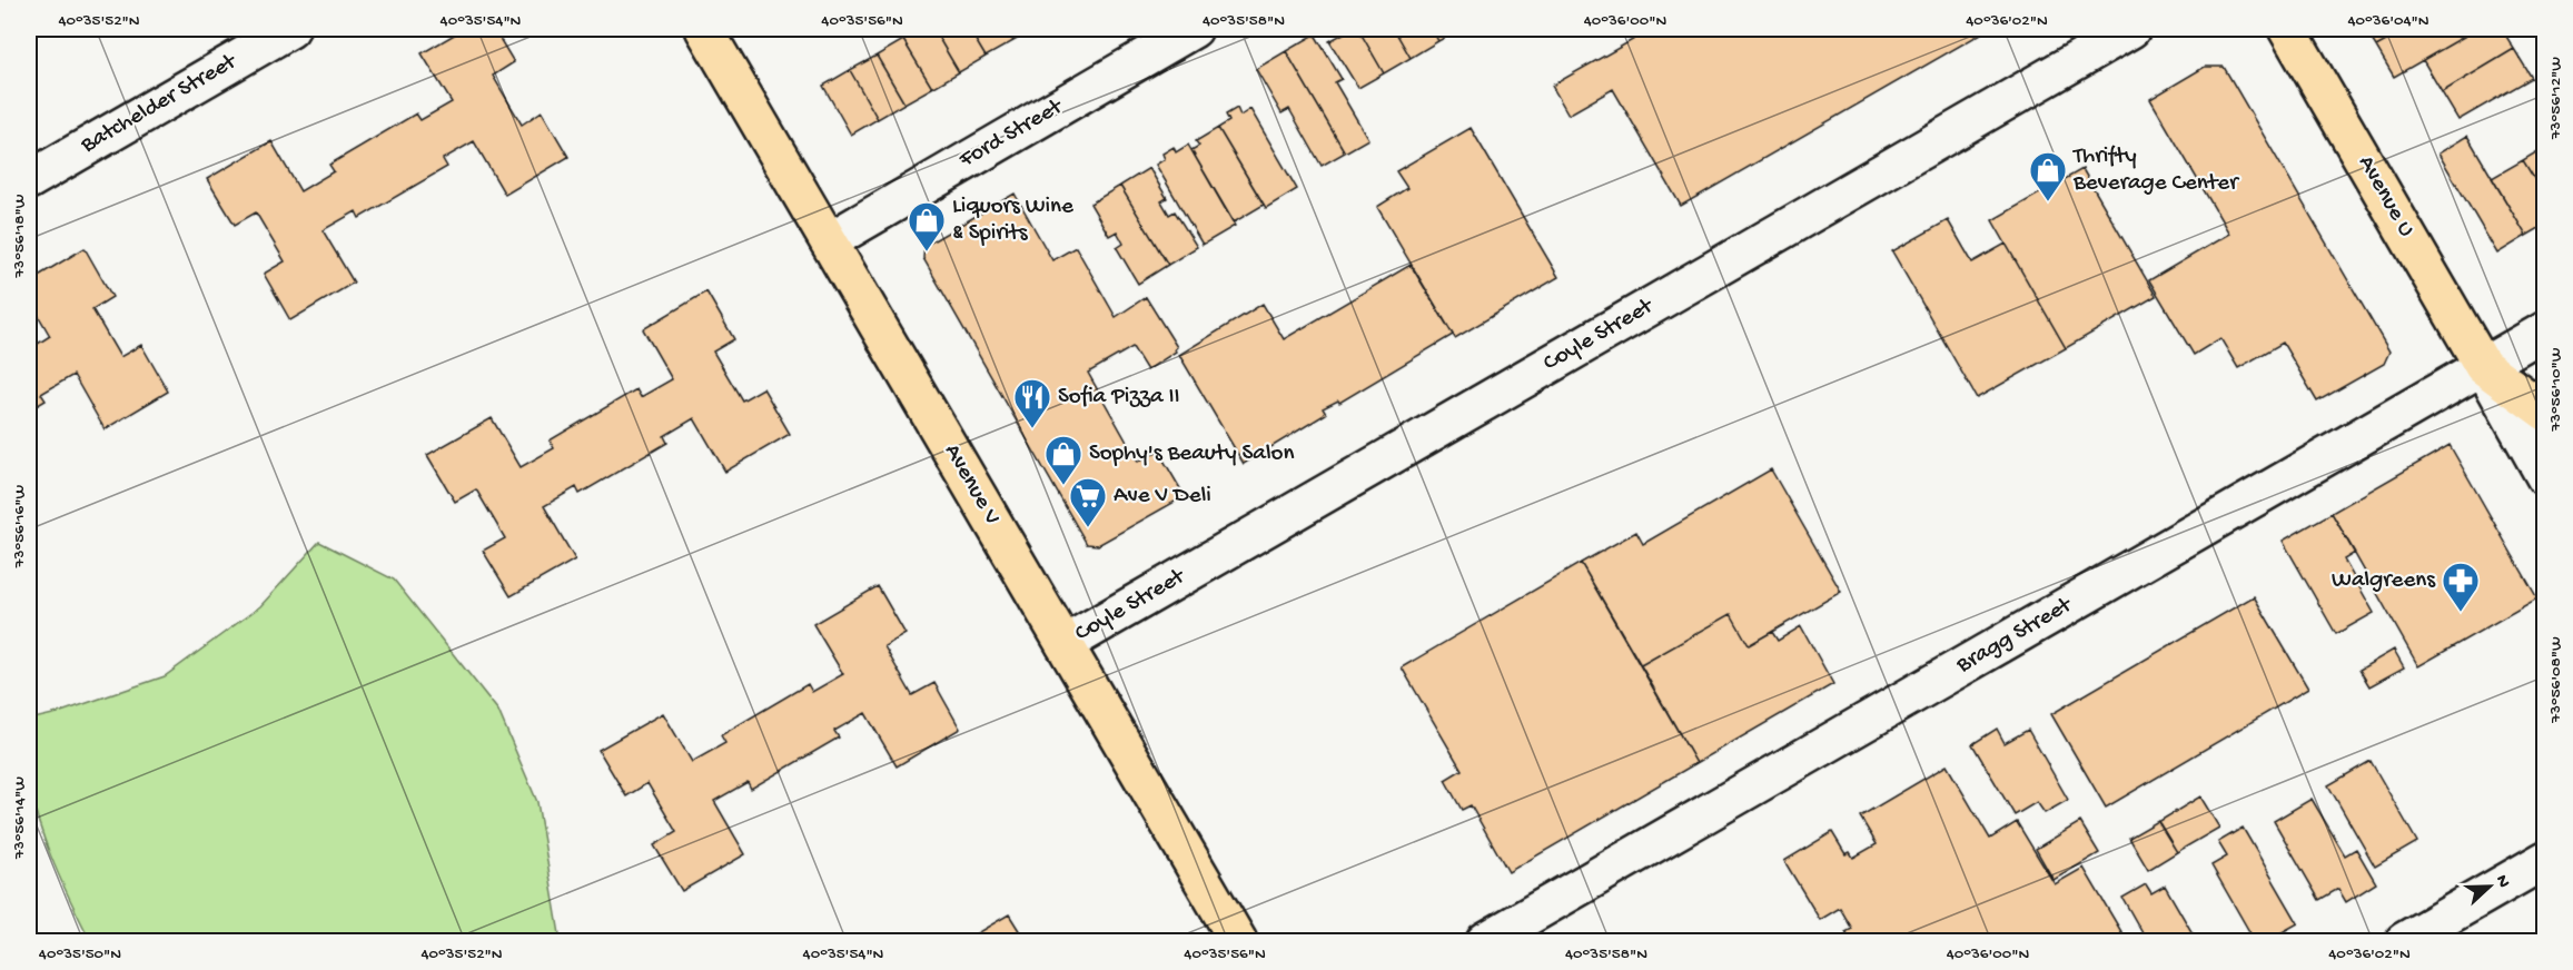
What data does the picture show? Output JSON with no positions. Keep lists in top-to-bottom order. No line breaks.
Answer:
{"streets":{"main road":["Avenue U","Avenue V"],"street":["Batchelder Street","Ford Street","Coyle Street","Bragg Street"]},"crossings":[["Ford Street","Avenue V"],["Avenue U","Bragg Street"],["Coyle Street","Avenue V"]],"places":{"shop":["Thrifty Beverage Center","Liquors Wine & Spirits","Sophy's Beauty Salon"],"restaurant":["Sofia Pizza II"],"supermarket":["Ave V Deli"],"pharmacy":["Walgreens"]},"north":"right","coordinates":["40°35'52\"N","40°35'54\"N","40°35'56\"N","40°35'58\"N","40°36'00\"N","40°36'02\"N","40°36'04\"N","73°56'12\"W","73°56'18\"W","73°56'10\"W","73°56'16\"W","73°56'08\"W","73°56'14\"W","40°35'50\"N"]}
